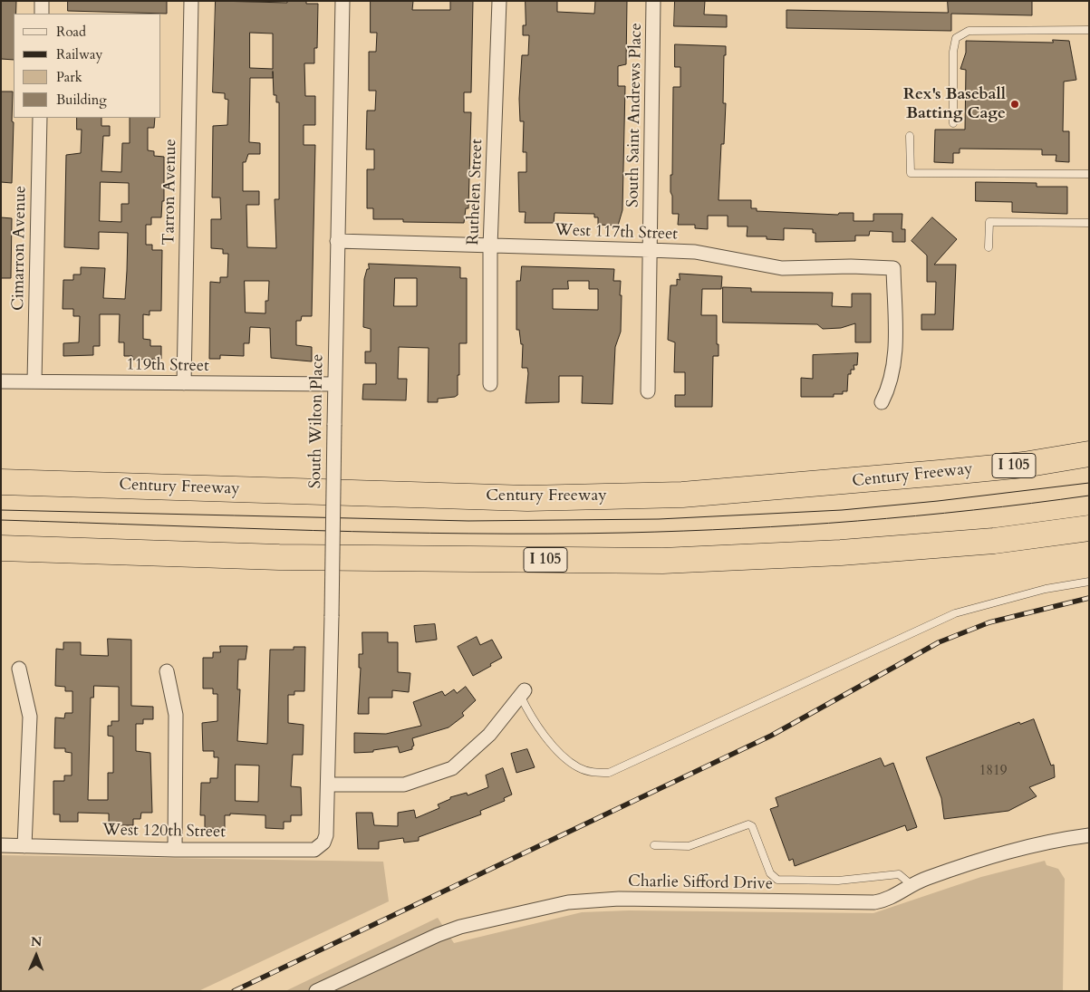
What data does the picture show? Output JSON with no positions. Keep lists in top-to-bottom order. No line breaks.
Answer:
{"streets":{"highway":["I 105","Century Freeway"],"street":["South Saint Andrews Place","Tarron Avenue","Ruthelen Street","West 117th Street","Cimarron Avenue","119th Street","South Wilton Place","West 120th Street","Charlie Sifford Drive"]},"crossings":[["South Saint Andrews Place","West 117th Street"],["Tarron Avenue","119th Street"],["Ruthelen Street","West 117th Street"],["West 117th Street","South Wilton Place"],["Cimarron Avenue","119th Street"],["119th Street","South Wilton Place"],["South Wilton Place","West 120th Street"]],"places":["Rex's Baseball Batting Cage"],"house_numbers":["1819"],"legend":["Road","Railway","Park","Building"],"north":"top"}
